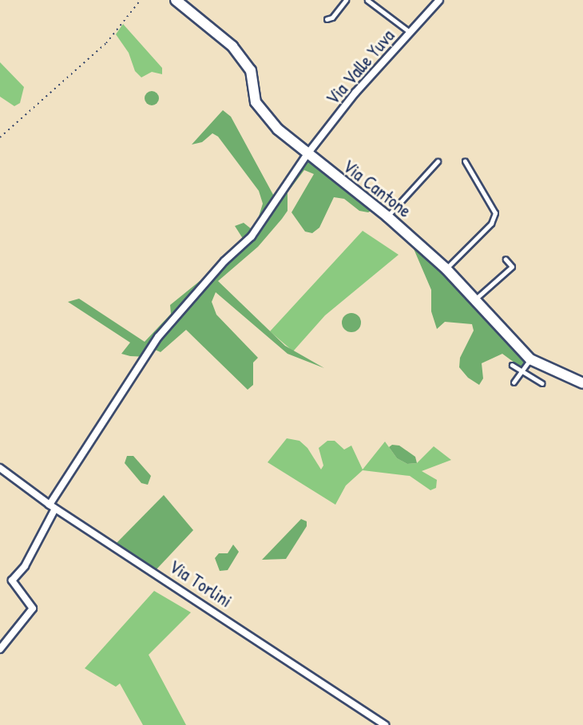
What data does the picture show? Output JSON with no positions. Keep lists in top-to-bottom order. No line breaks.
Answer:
{"streets":{"main road":["Via Cantone"],"street":["Via Valle Yuva","Via Torlini"]},"crossings":[["Via Valle Yuva","Via Cantone"],["Via Valle Yuva","Via Torlini"]]}
